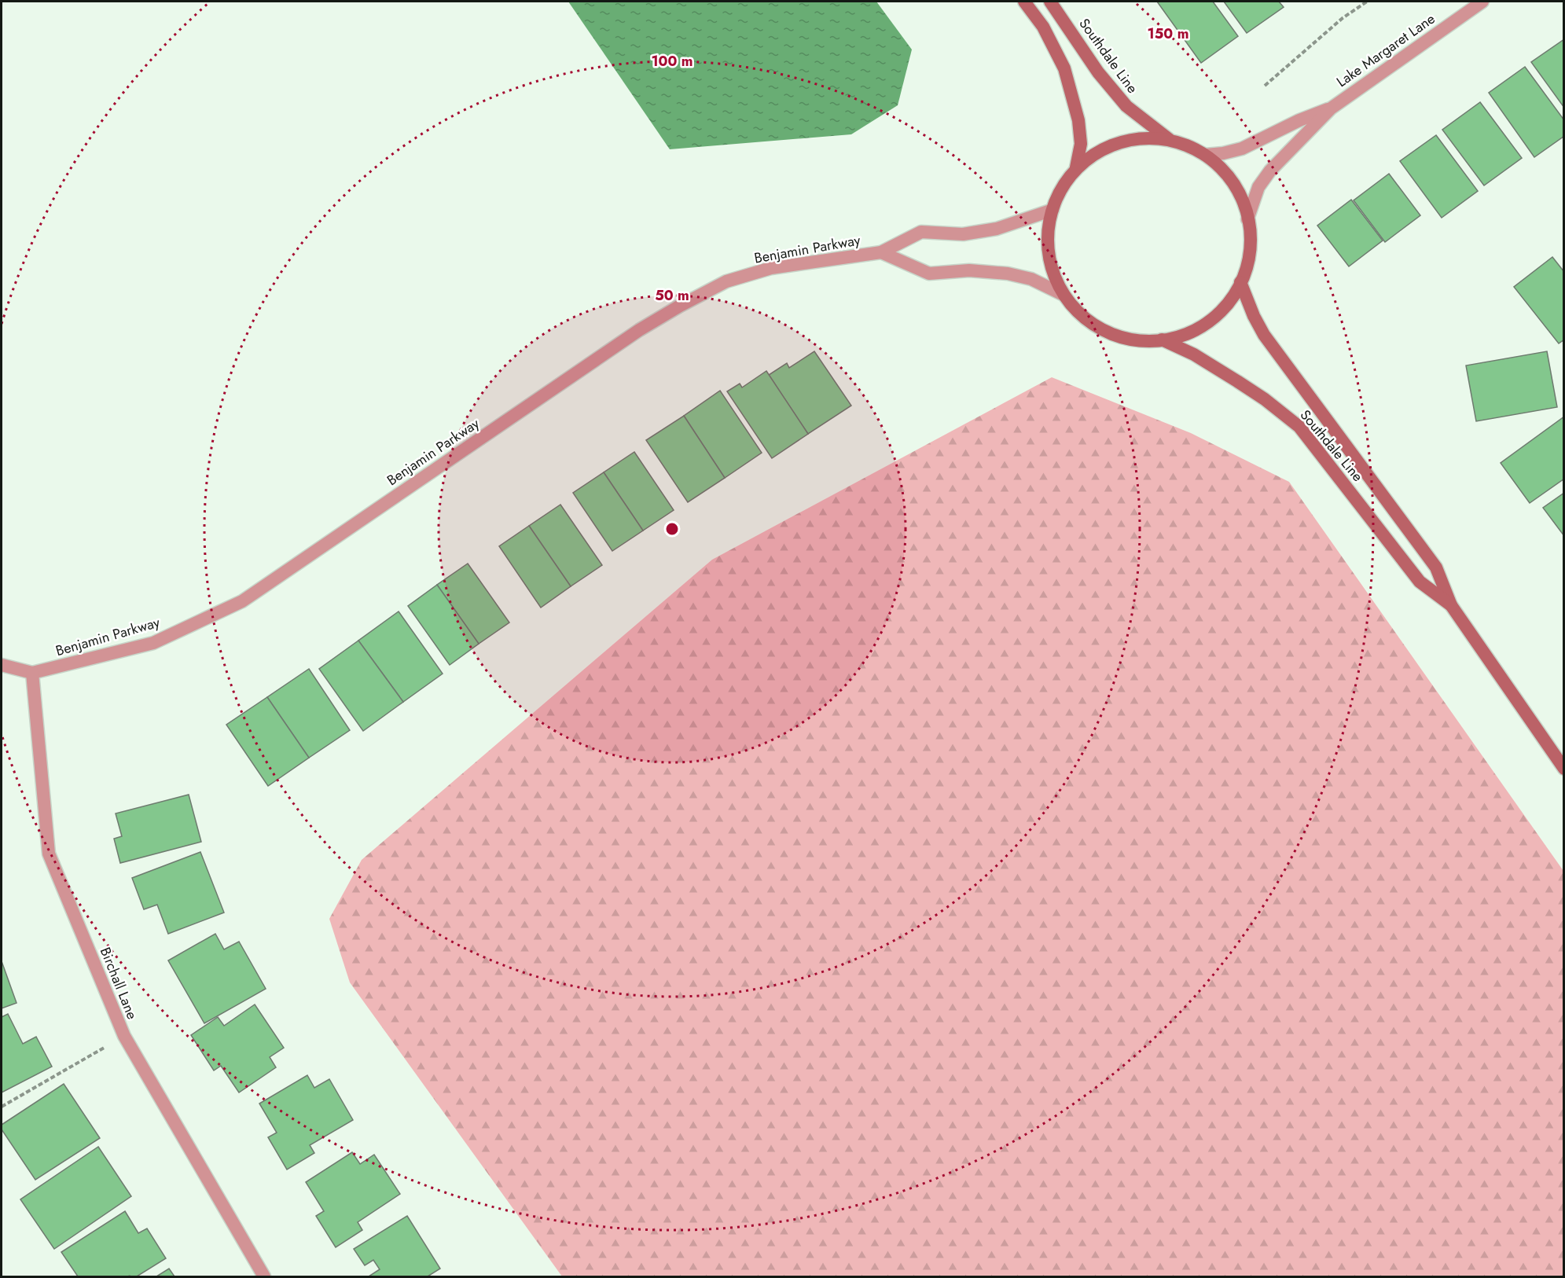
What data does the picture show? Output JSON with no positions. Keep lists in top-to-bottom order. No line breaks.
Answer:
{"streets":{"main road":["Southdale Line"],"street":["Lake Margaret Lane","Benjamin Parkway","Birchall Lane"]},"crossings":[["Benjamin Parkway","Birchall Lane"]],"rings":["150 m","100 m","50 m"]}
